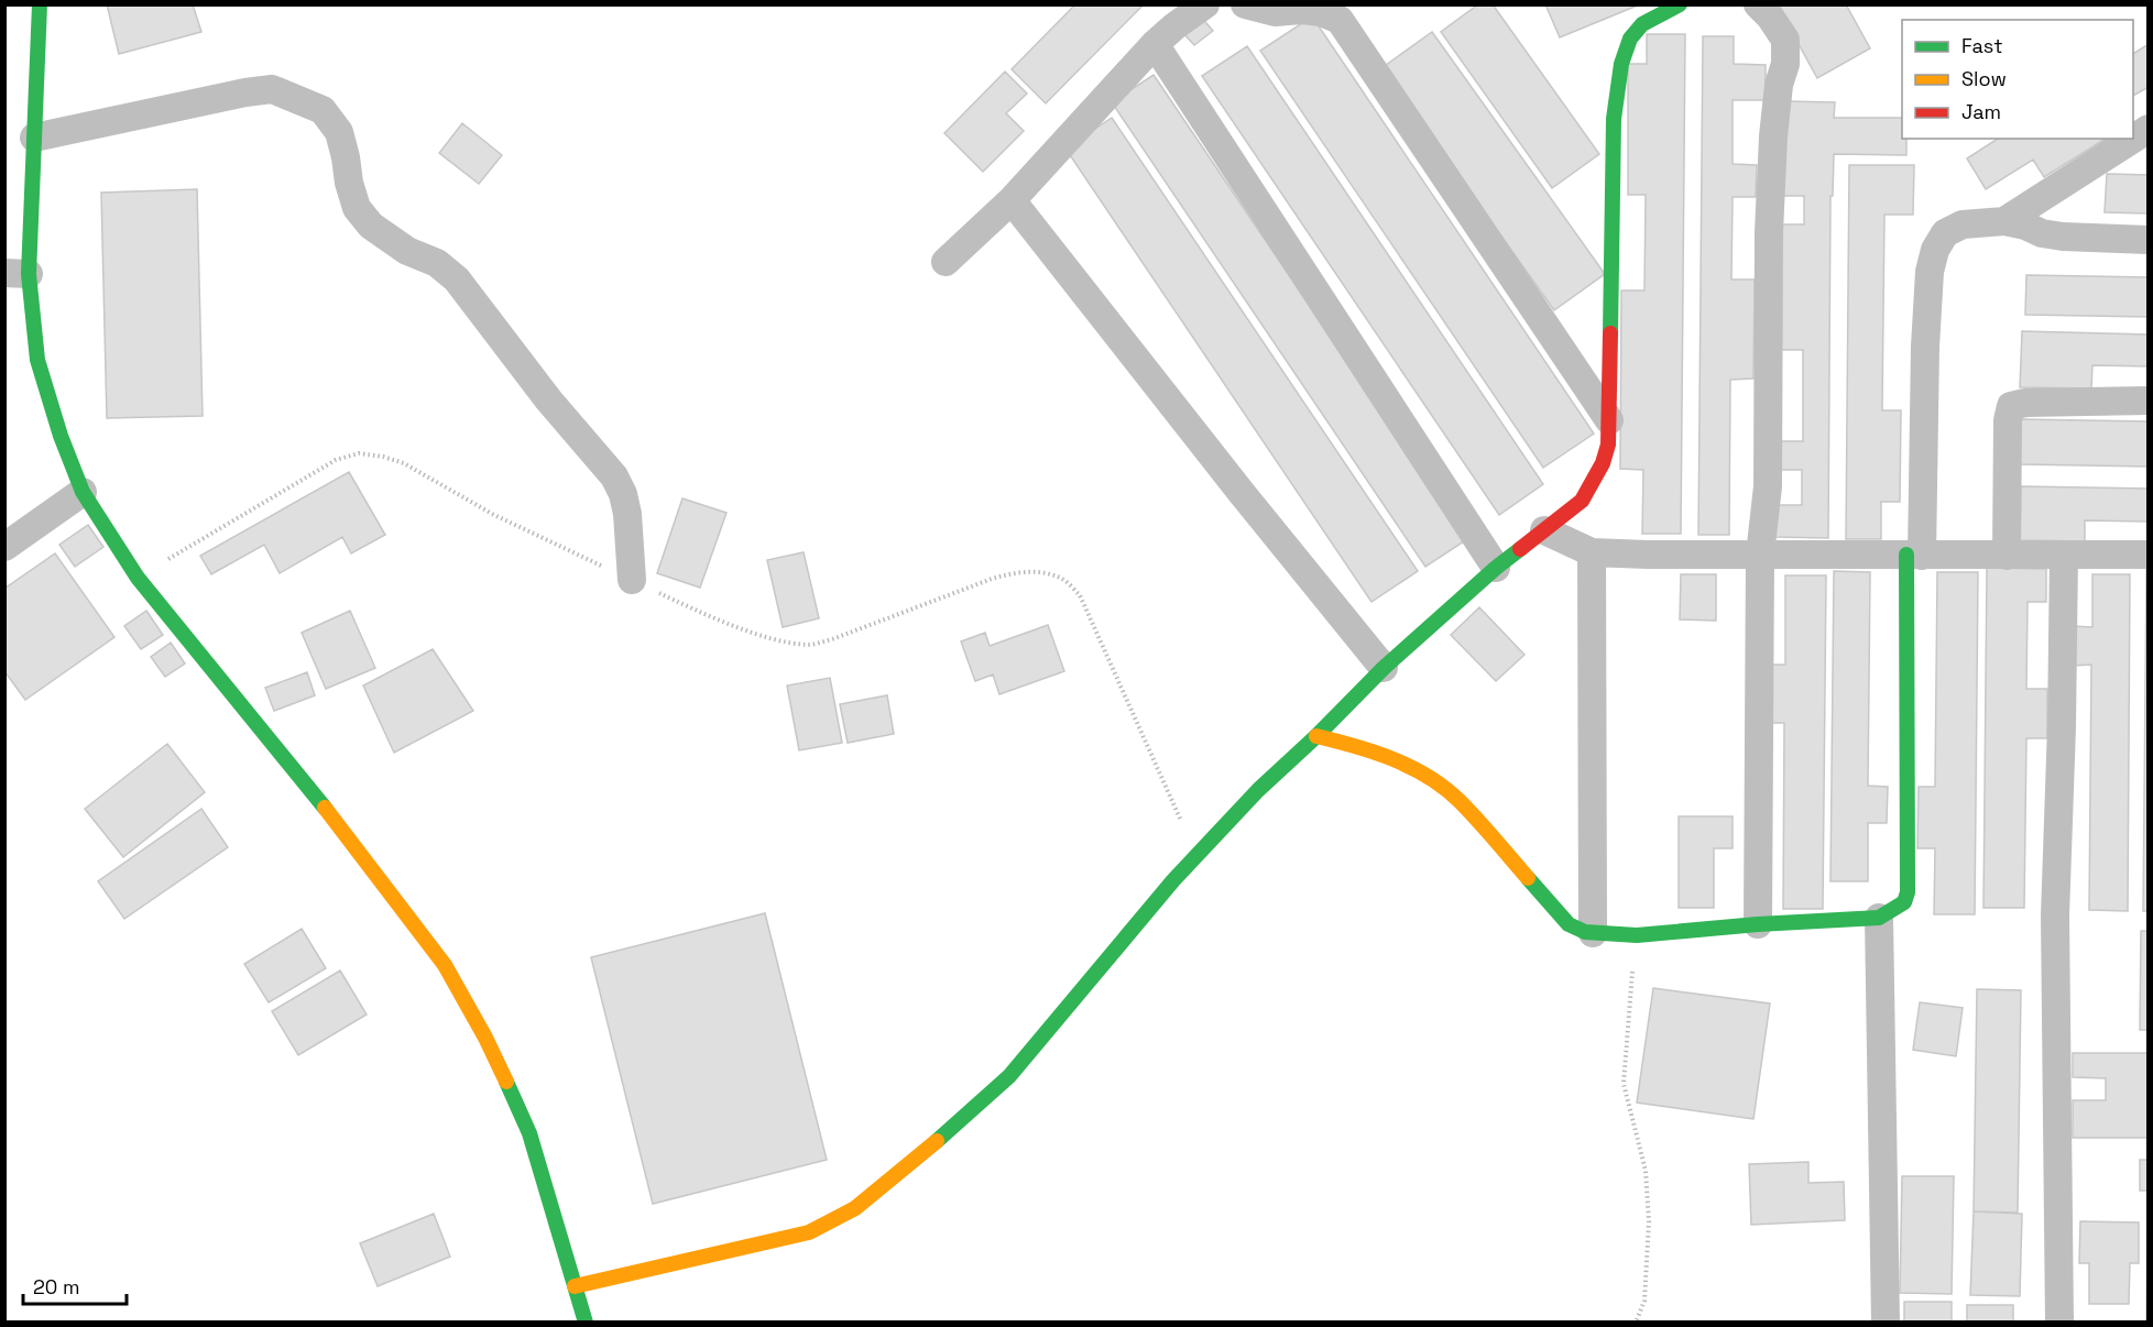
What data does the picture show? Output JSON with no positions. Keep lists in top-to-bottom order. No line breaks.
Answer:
{"legend":["Fast","Slow","Jam"],"scale_bar":"20 m"}
